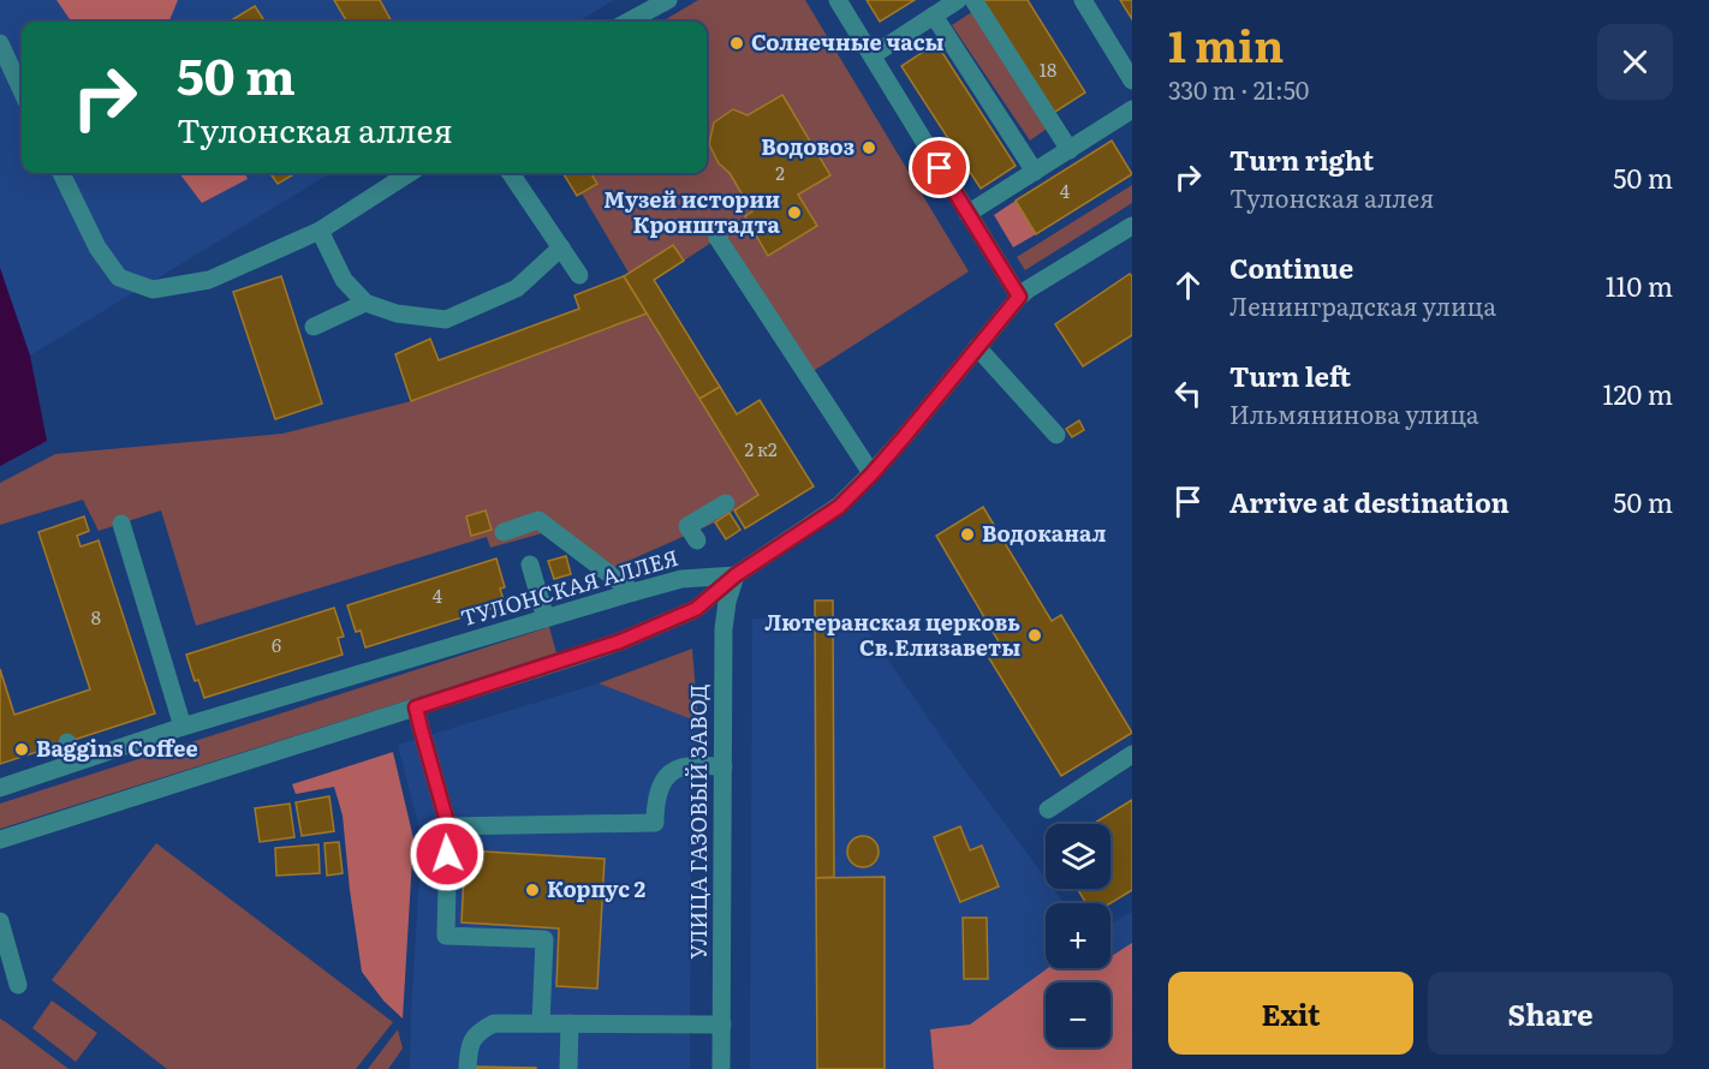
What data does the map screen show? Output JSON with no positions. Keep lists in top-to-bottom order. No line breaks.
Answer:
{"streets":{"street":["ТУЛОНСКАЯ АЛЛЕЯ","УЛИЦА ГАЗОВЫЙ ЗАВОД"]},"crossings":[["ТУЛОНСКАЯ АЛЛЕЯ","УЛИЦА ГАЗОВЫЙ ЗАВОД"]],"places":["Солнечные часы","Водовоз","Музей истории Кронштадта","Водоканал","Лютеранская церковь Св.Елизаветы","Baggins Coffee","Корпус 2"],"house_numbers":["18","2","4","2 к2","4","8","6"],"page":{"heading":["1 min","330 m · 21:50"],"turn":["50 m","Тулонская аллея"],"list":[{"name":"Turn right","note":"Тулонская аллея","value":"50 m"},{"name":"Continue","note":"Ленинградская улица","value":"110 m"},{"name":"Turn left","note":"Ильмянинова улица","value":"120 m"},{"name":"Arrive at destination","value":"50 m"}],"map_buttons":["+","−"],"buttons":["Exit","Share"]}}
